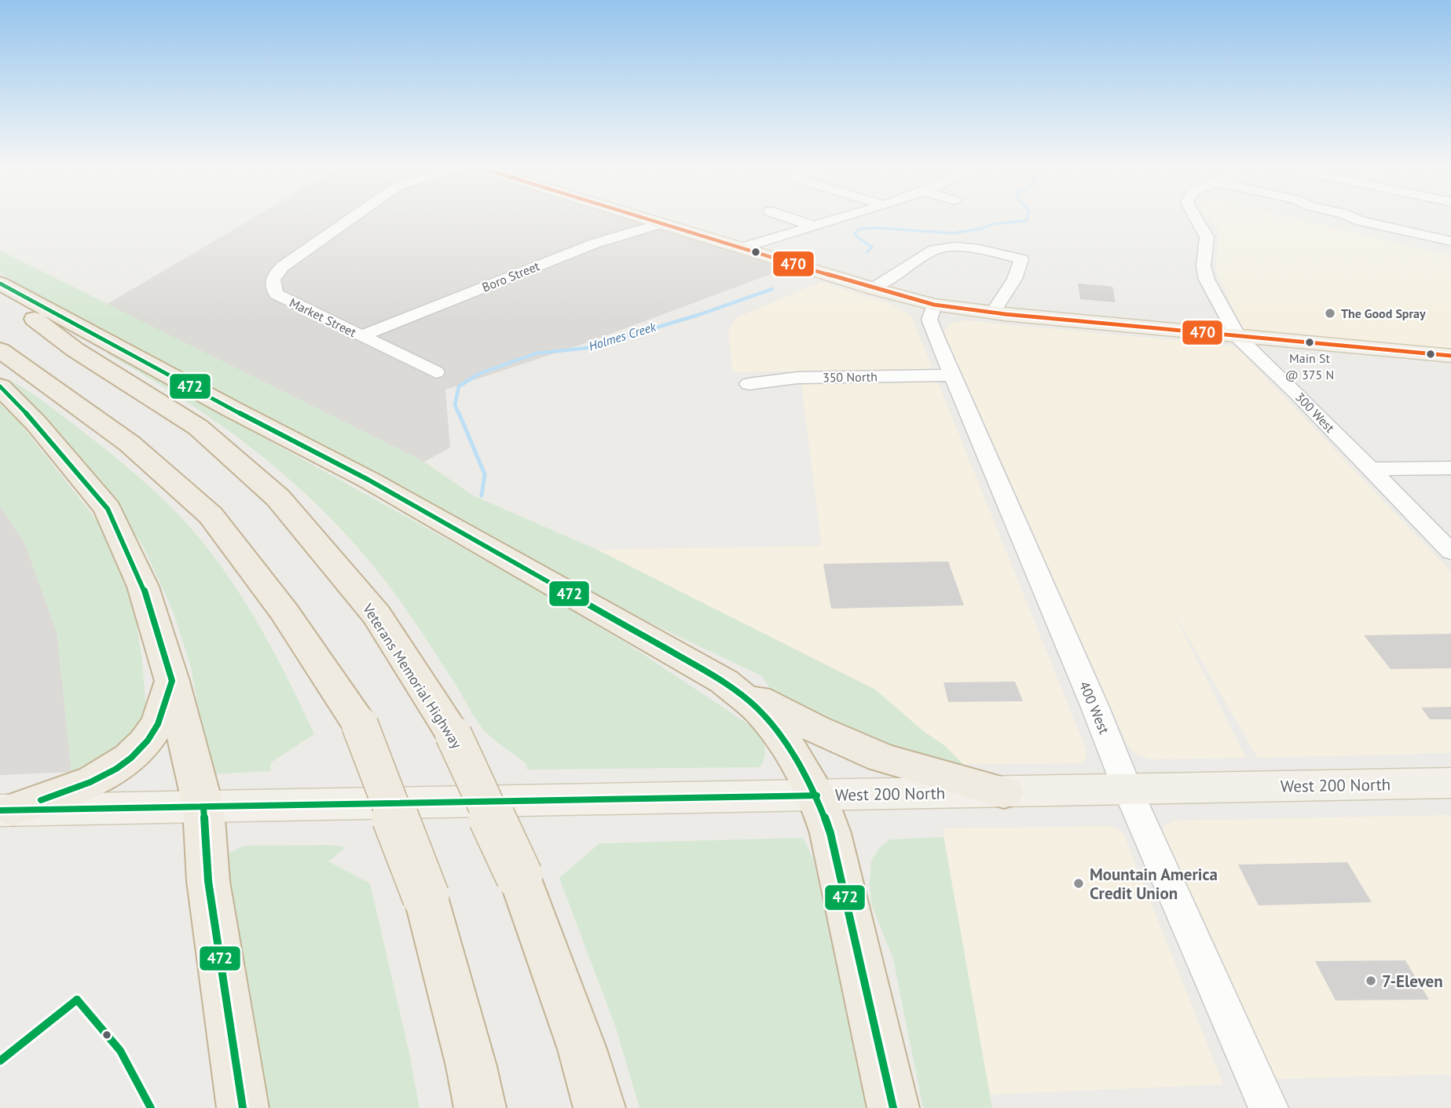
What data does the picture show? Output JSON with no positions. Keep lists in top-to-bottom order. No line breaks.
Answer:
{"streets":{"highway":["Veterans Memorial Highway"],"main road":["West 200 North"],"street":["Boro Street","Market Street","350 North","300 West","400 West"]},"crossings":[["Boro Street","Market Street"],["350 North","400 West"],["400 West","West 200 North"]],"water":["Holmes Creek"],"places":["The Good Spray","Main St @ 375 N","Mountain America Credit Union","7-Eleven"],"lines":["transit line 470","transit line 472"]}
